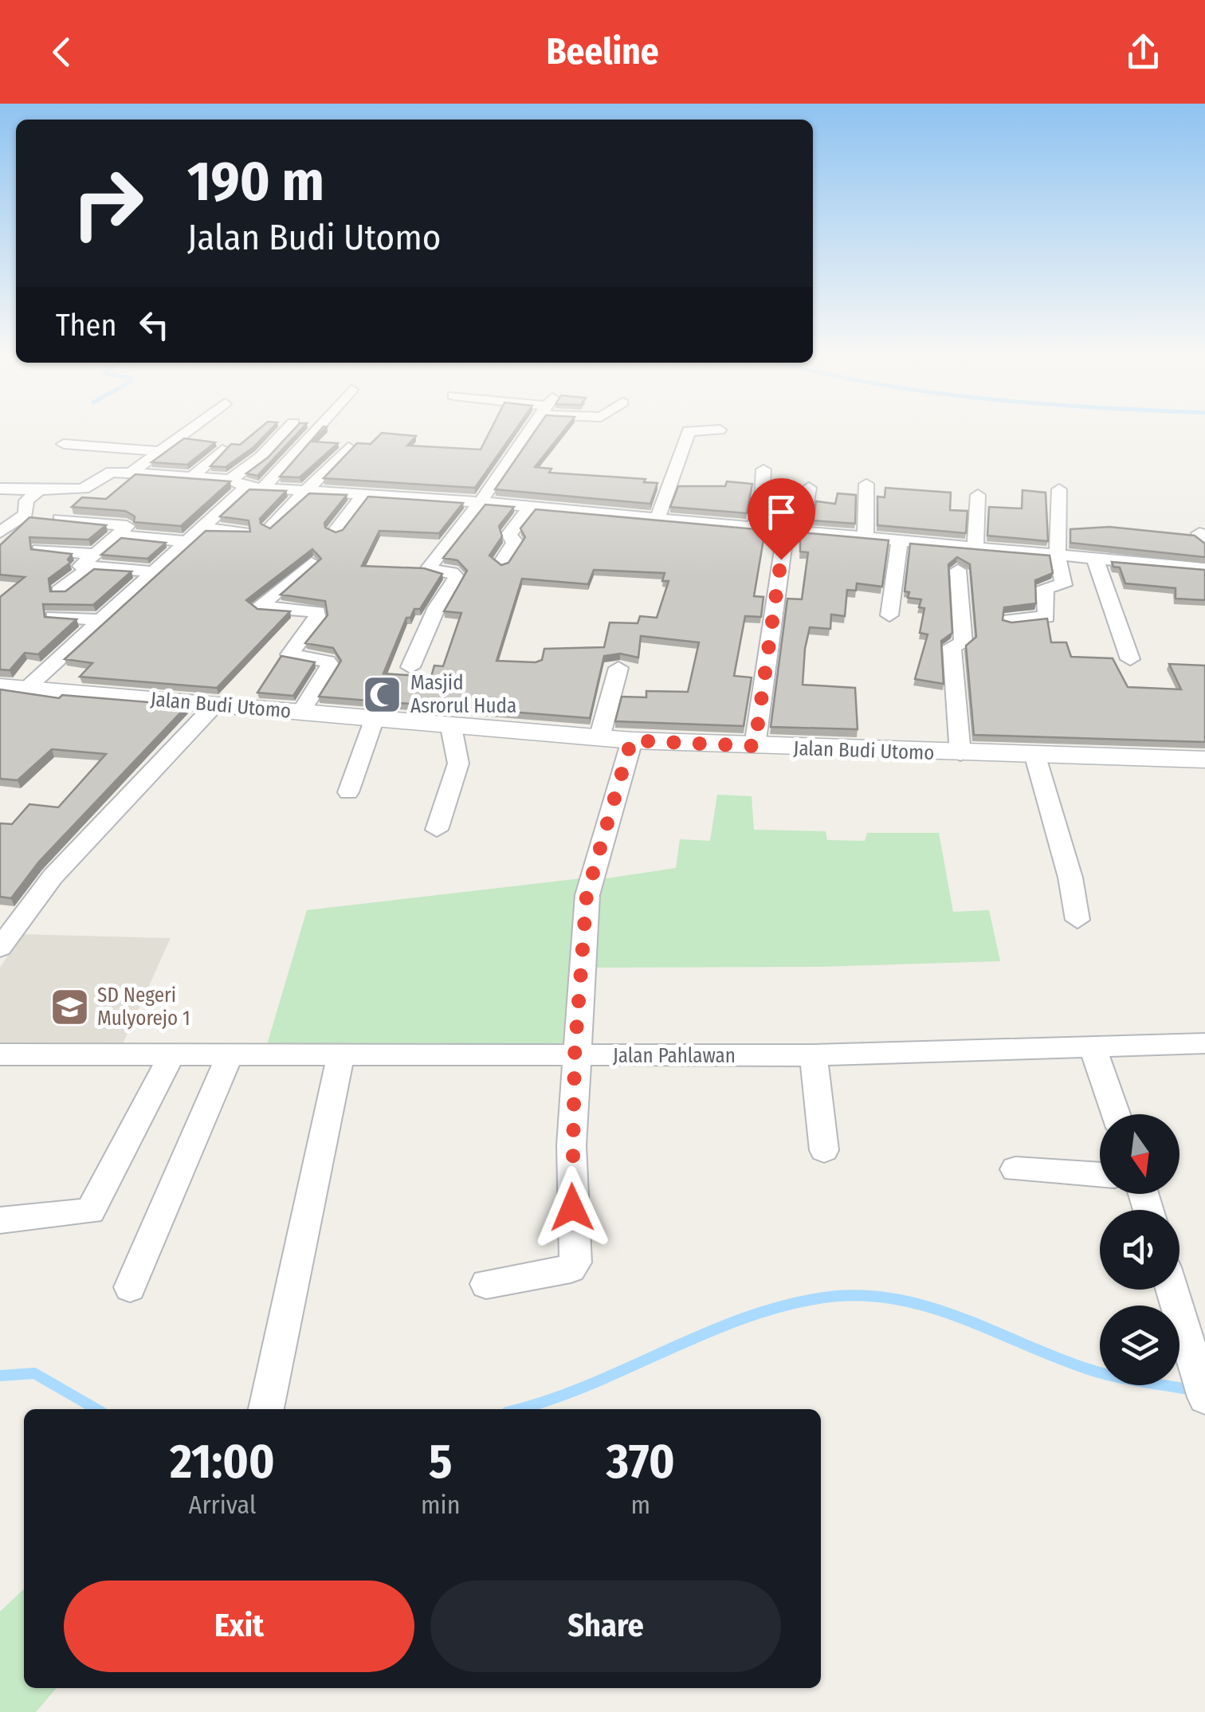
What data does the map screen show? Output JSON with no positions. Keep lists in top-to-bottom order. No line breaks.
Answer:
{"streets":{"street":["Jalan Budi Utomo","Jalan Pahlawan"]},"places":{"mosque":["Masjid Asrorul Huda"],"school or university":["SD Negeri Mulyorejo 1"]},"north":"bottom","page":{"header":"Beeline","turn":["190 m","Jalan Budi Utomo"],"then":"Then","eta":["21:00","Arrival","5","min","370","m"],"buttons":["Exit","Share"]}}
